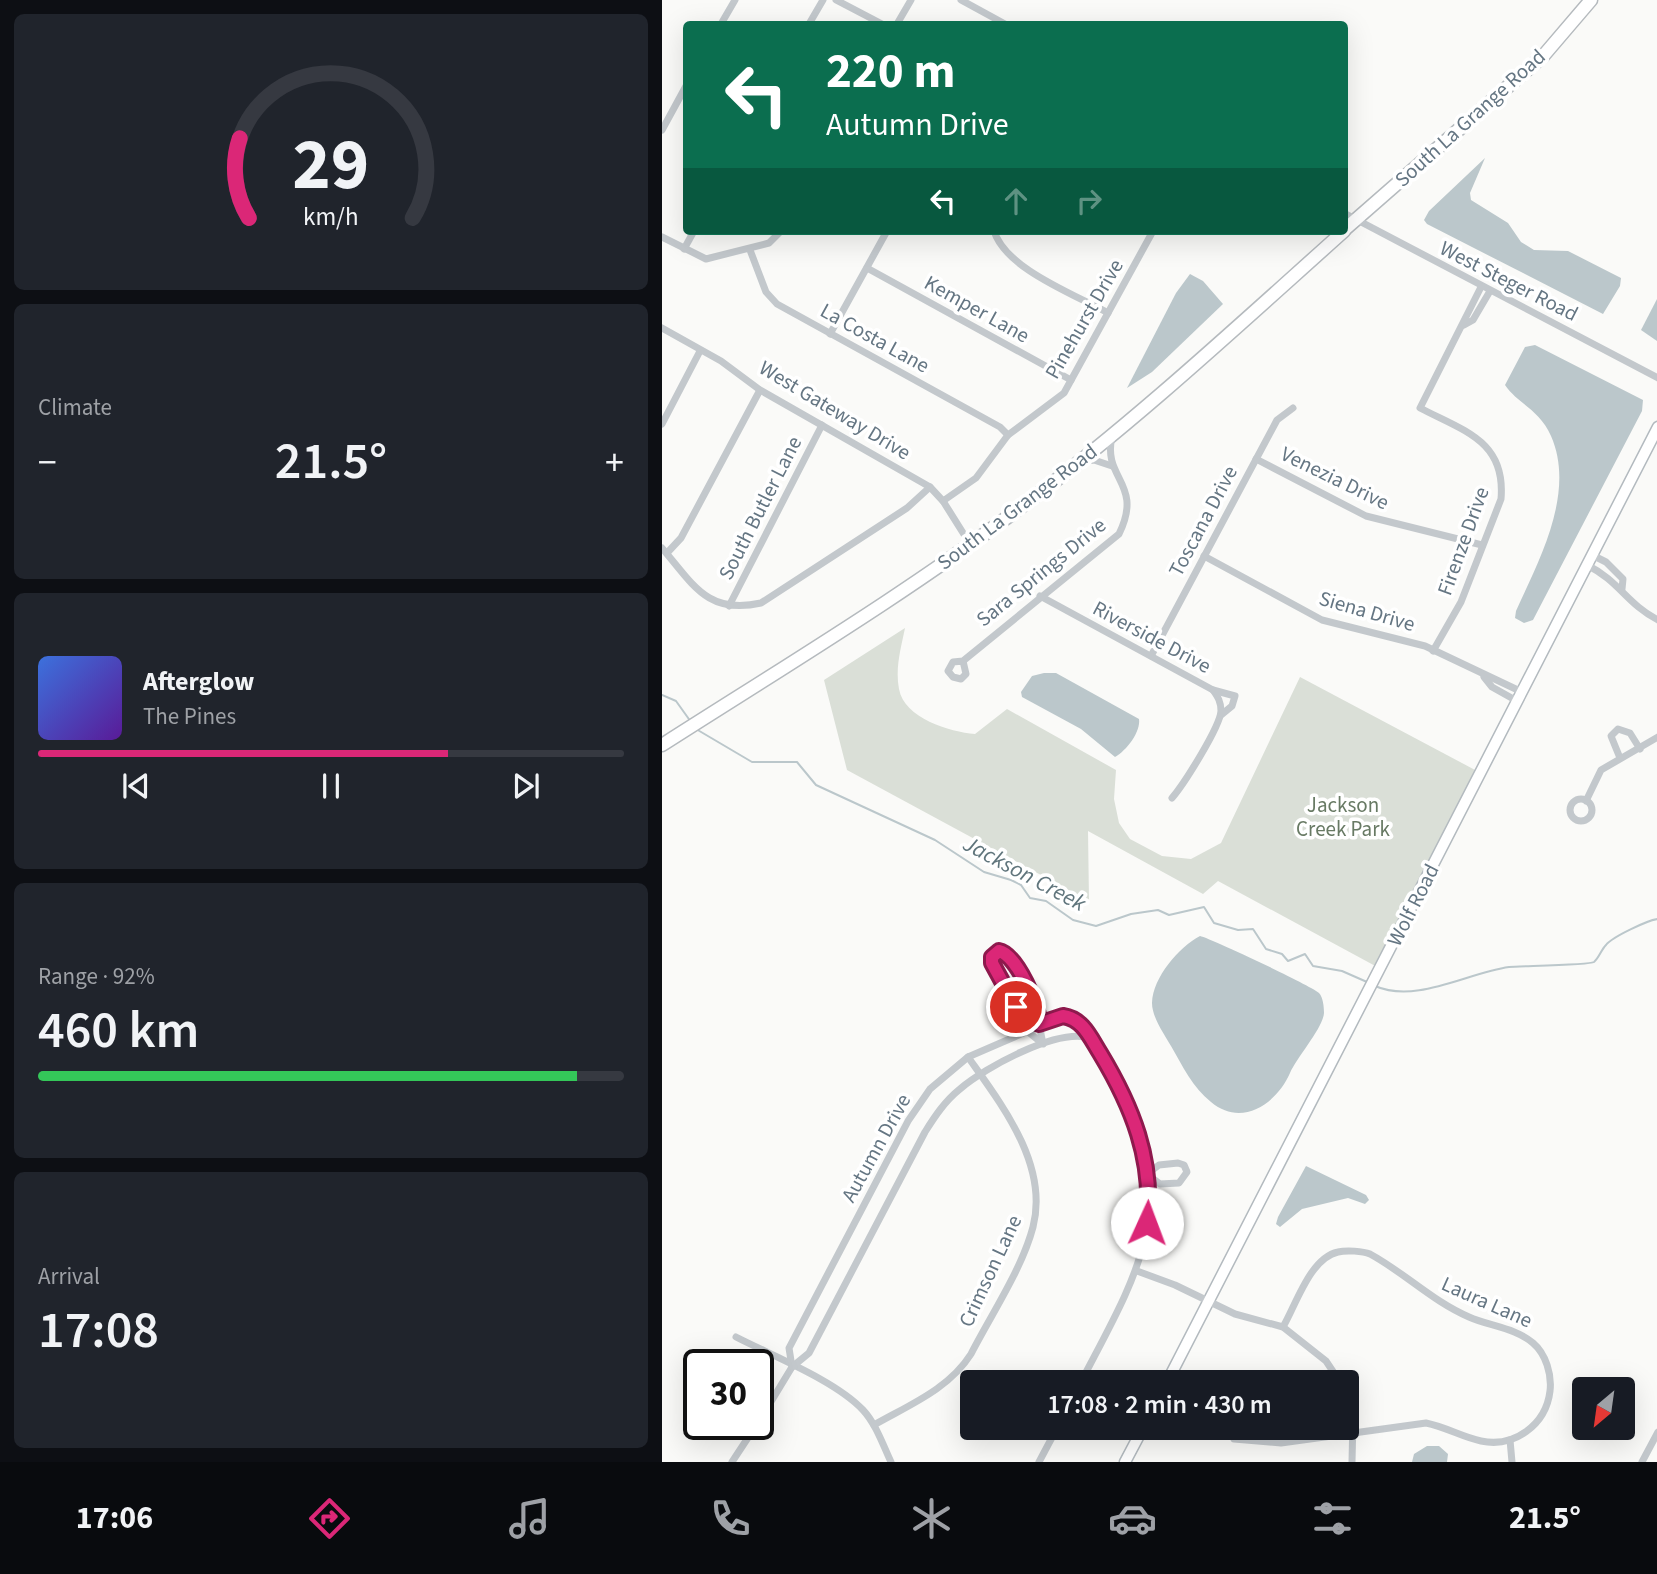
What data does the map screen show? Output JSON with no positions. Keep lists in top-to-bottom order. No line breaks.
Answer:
{"streets":{"main road":["South La Grange Road","Wolf Road"],"street":["West Steger Road","Kemper Lane","Pinehurst Drive","La Costa Lane","West Gateway Drive","Venezia Drive","South Butler Lane","Toscana Drive","Firenze Drive","Sara Springs Drive","Siena Drive","Riverside Drive","Autumn Drive","Crimson Lane","Laura Lane"]},"crossings":[["South La Grange Road","West Steger Road"],["South La Grange Road","West Gateway Drive"],["South La Grange Road","Sara Springs Drive"],["West Steger Road","Firenze Drive"],["Kemper Lane","Pinehurst Drive"],["Pinehurst Drive","La Costa Lane"],["Pinehurst Drive","West Gateway Drive"],["West Gateway Drive","South Butler Lane"],["Venezia Drive","Toscana Drive"],["Venezia Drive","Firenze Drive"],["Toscana Drive","Siena Drive"],["Toscana Drive","Riverside Drive"],["Firenze Drive","Siena Drive"],["Sara Springs Drive","Riverside Drive"],["Siena Drive","Wolf Road"],["Autumn Drive","Crimson Lane"]],"water":["Jackson Creek"],"parks":["Jackson Creek Park"],"north":"bottom left","page":{"turn":["220 m","Autumn Drive"],"tile":["Climate",["Range · 92%","460 km"],["Arrival","17:08"]],"heat":["−","21.5°","+"],"song":["Afterglow","The Pines"],"limit":"30","trip":"17:08 · 2 min · 430 m","tabs":["17:06","21.5°"],"gauge":["29","km/h"]}}
